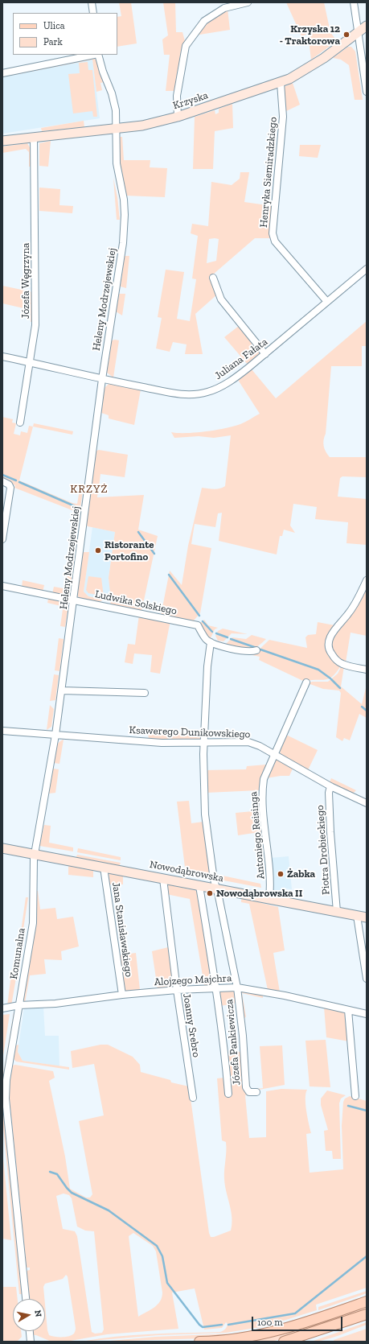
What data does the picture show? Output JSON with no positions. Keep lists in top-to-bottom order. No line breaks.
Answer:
{"streets":{"street":["Krzyska","Henryka Siemiradzkiego","Józefa Węgrzyna","Heleny Modrzejewskiej","Juliana Fałata","Ludwika Solskiego","Ksawerego Dunikowskiego","Antoniego Reisinga","Piotra Drobieckiego","Nowodąbrowska","Jana Stanisławskiego","Komunalna","Alojzego Majchra","Joanny Srebro","Józefa Pankiewicza"]},"crossings":[["Krzyska","Henryka Siemiradzkiego"],["Krzyska","Józefa Węgrzyna"],["Krzyska","Heleny Modrzejewskiej"],["Henryka Siemiradzkiego","Juliana Fałata"],["Józefa Węgrzyna","Juliana Fałata"],["Heleny Modrzejewskiej","Juliana Fałata"],["Heleny Modrzejewskiej","Ludwika Solskiego"],["Heleny Modrzejewskiej","Ksawerego Dunikowskiego"],["Heleny Modrzejewskiej","Nowodąbrowska"],["Heleny Modrzejewskiej","Komunalna"],["Ludwika Solskiego","Józefa Pankiewicza"],["Ksawerego Dunikowskiego","Antoniego Reisinga"],["Ksawerego Dunikowskiego","Piotra Drobieckiego"],["Ksawerego Dunikowskiego","Józefa Pankiewicza"],["Antoniego Reisinga","Nowodąbrowska"],["Piotra Drobieckiego","Nowodąbrowska"],["Nowodąbrowska","Jana Stanisławskiego"],["Nowodąbrowska","Komunalna"],["Nowodąbrowska","Joanny Srebro"],["Nowodąbrowska","Józefa Pankiewicza"],["Jana Stanisławskiego","Alojzego Majchra"],["Komunalna","Alojzego Majchra"],["Alojzego Majchra","Joanny Srebro"],["Alojzego Majchra","Józefa Pankiewicza"]],"districts":["KRZYŻ"],"places":["Krzyska 12 - Traktorowa","Ristorante Portofino","Żabka","Nowodąbrowska II"],"legend":["Ulica","Park"],"scale_bar":"100 m","north":"right"}
